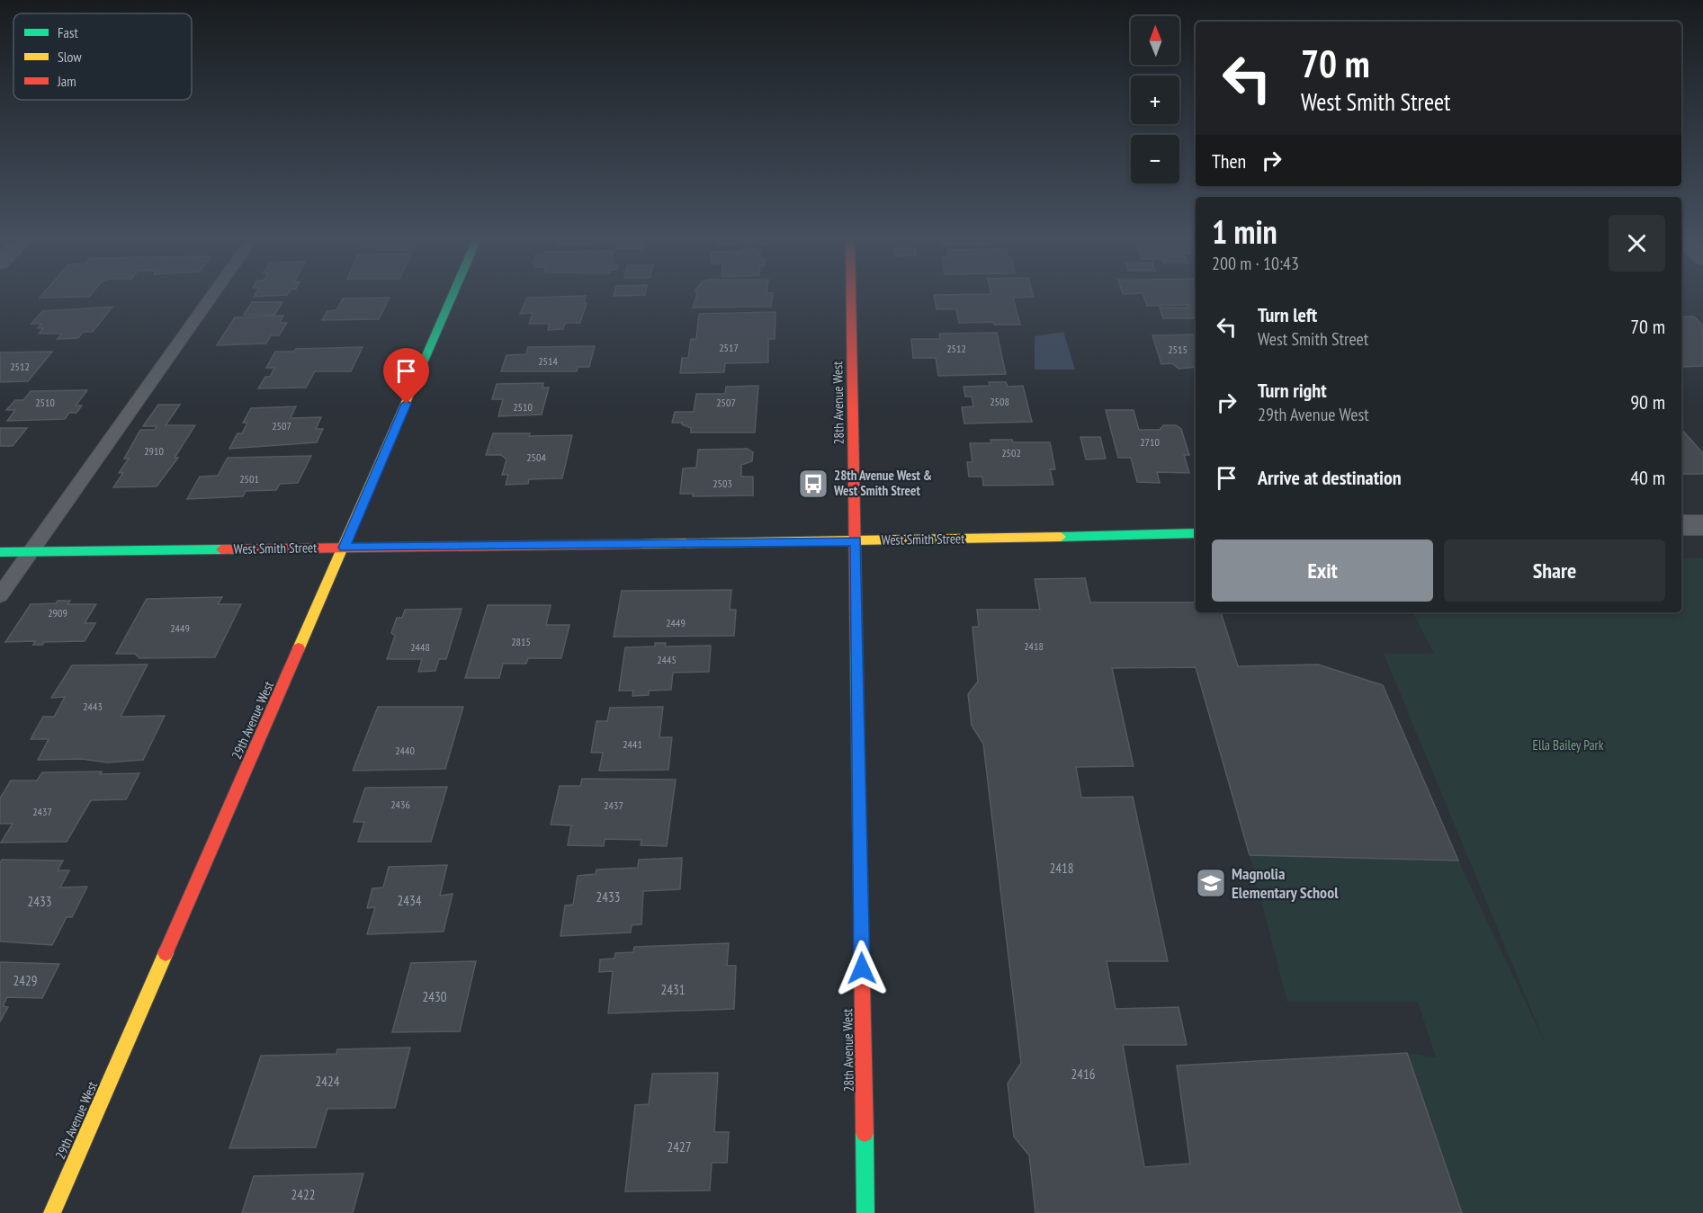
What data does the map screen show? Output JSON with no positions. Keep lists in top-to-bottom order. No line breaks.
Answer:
{"streets":{"street":["28th Avenue West","West Smith Street","29th Avenue West"]},"crossings":[["28th Avenue West","West Smith Street"],["West Smith Street","29th Avenue West"]],"parks":["Ella Bailey Park"],"places":{"bus stop":["28th Avenue West & West Smith Street"],"school or university":["Magnolia Elementary School"]},"house_numbers":["2517","2512","2515","2514","2512","2508","2510","2507","2510","2507","2710","2910","2502","2504","2501","2503","2909","2449","2449","2815","2418","2448","2445","2443","2441","2440","2436","2437","2437","2418","2433","2434","2433","2429","2431","2430","2416","2424","2427","2422"],"legend":["Fast","Slow","Jam"],"north":"top","page":{"map_buttons":["+","−"],"turn":["70 m","West Smith Street"],"then":"Then","heading":["1 min","200 m · 10:43"],"list":[{"name":"Turn left","note":"West Smith Street","value":"70 m"},{"name":"Turn right","note":"29th Avenue West","value":"90 m"},{"name":"Arrive at destination","value":"40 m"}],"buttons":["Exit","Share"]}}
